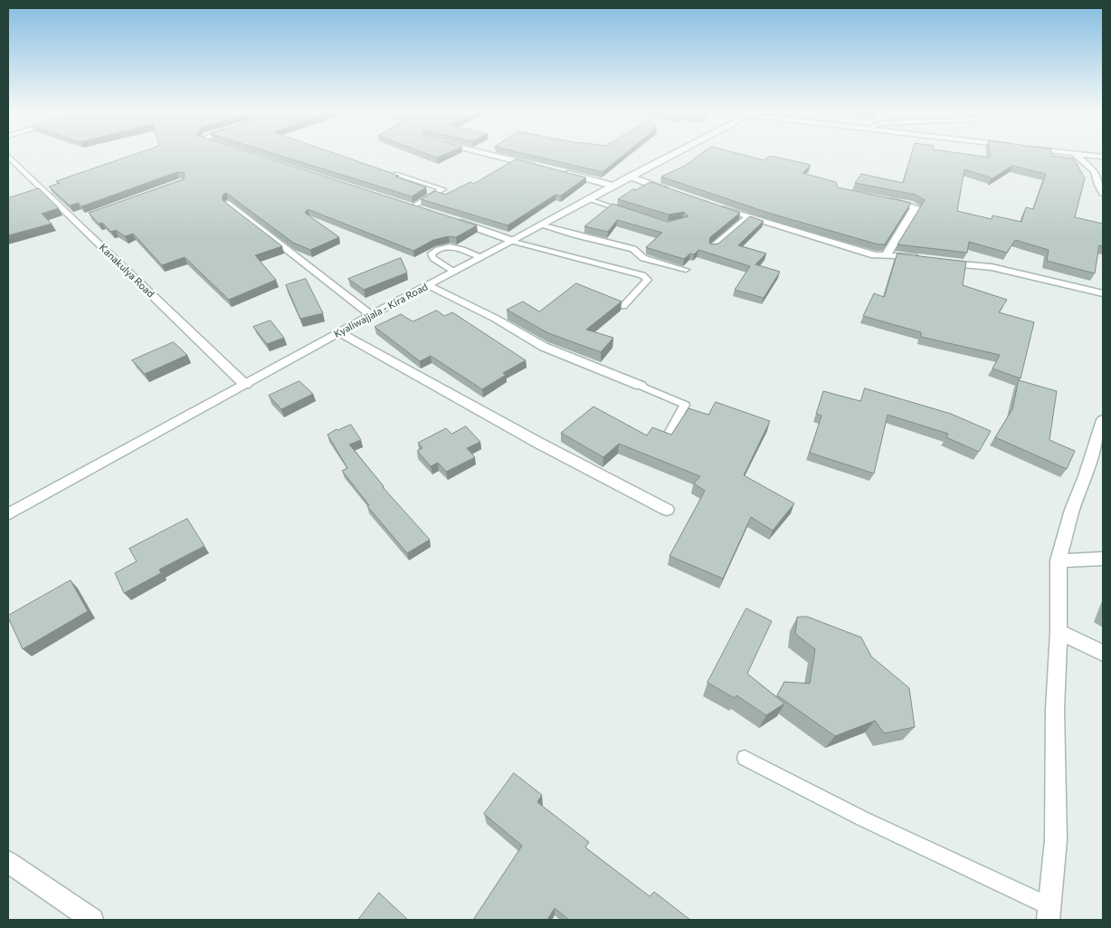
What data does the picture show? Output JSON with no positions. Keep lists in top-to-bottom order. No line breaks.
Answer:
{"streets":{"street":["Kanakulya Road","Kyaliwajjala - Kira Road"]},"crossings":[["Kanakulya Road","Kyaliwajjala - Kira Road"]]}
